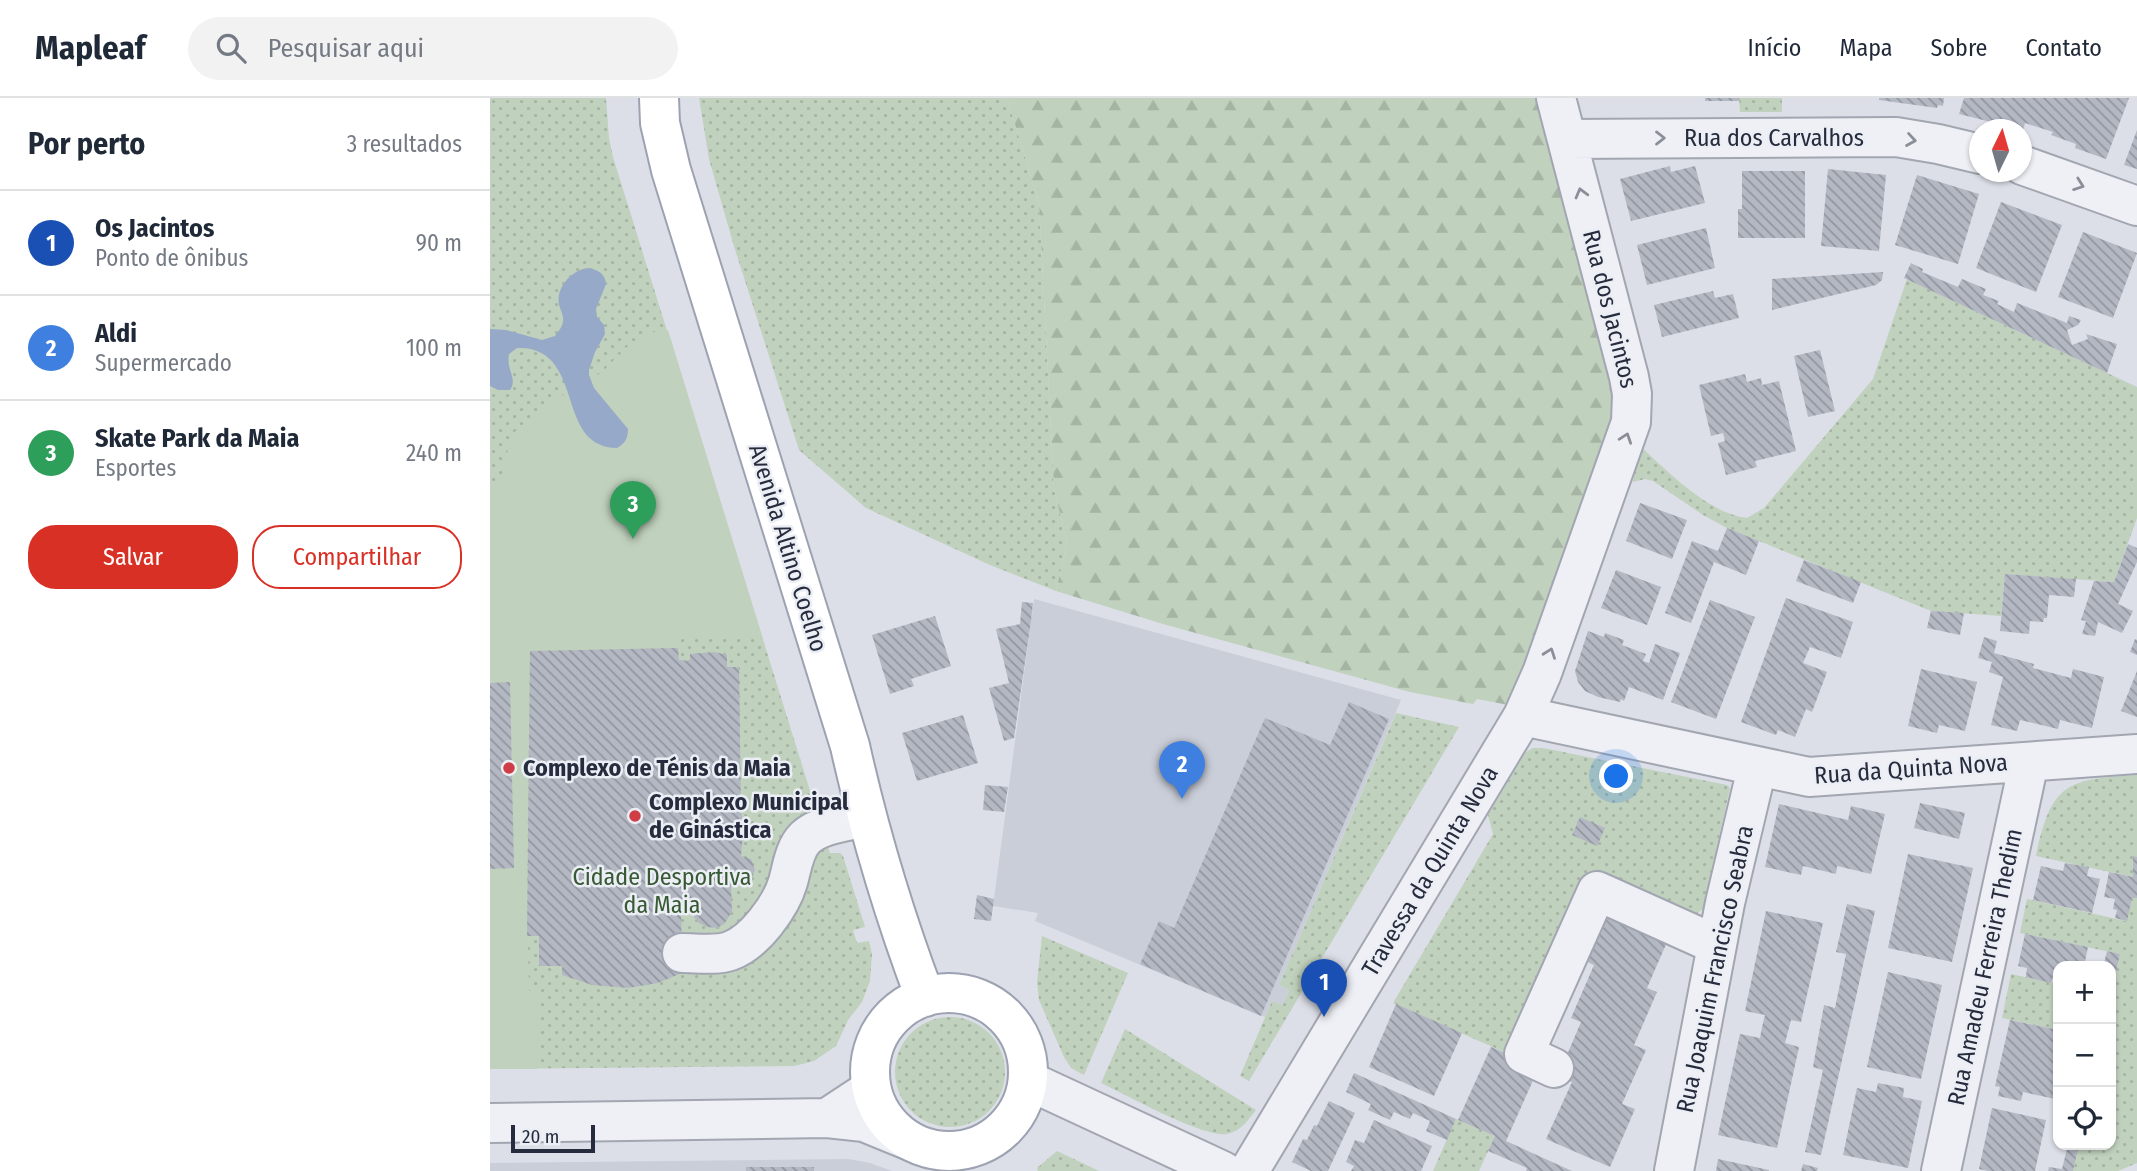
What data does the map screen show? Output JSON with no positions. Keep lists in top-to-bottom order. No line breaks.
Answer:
{"streets":{"main road":["Avenida Altino Coelho"],"street":["Rua dos Carvalhos","Rua dos Jacintos","Rua da Quinta Nova","Travessa da Quinta Nova","Rua Amadeu Ferreira Thedim","Rua Joaquim Francisco Seabra"]},"crossings":[["Rua dos Carvalhos","Rua dos Jacintos"],["Rua dos Jacintos","Rua da Quinta Nova"],["Rua dos Jacintos","Travessa da Quinta Nova"],["Rua da Quinta Nova","Travessa da Quinta Nova"],["Rua da Quinta Nova","Rua Amadeu Ferreira Thedim"],["Rua da Quinta Nova","Rua Joaquim Francisco Seabra"]],"one_way":["Rua dos Carvalhos","Rua dos Jacintos"],"parks":["Cidade Desportiva da Maia"],"places":["Complexo de Ténis da Maia","Complexo Municipal de Ginástica"],"scale_bar":"20 m","north":"top","page":{"header":"Mapleaf","search":"Pesquisar aqui","nav":["Início","Mapa","Sobre","Contato"],"heading":["Por perto","3 resultados"],"list":[{"mark":"1","name":"Os Jacintos","note":"Ponto de ônibus","value":"90 m"},{"mark":"2","name":"Aldi","note":"Supermercado","value":"100 m"},{"mark":"3","name":"Skate Park da Maia","note":"Esportes","value":"240 m"}],"pins":["3","2","1"],"buttons":["Salvar","Compartilhar"],"map_buttons":["+","−"],"scale":"20 m"}}
